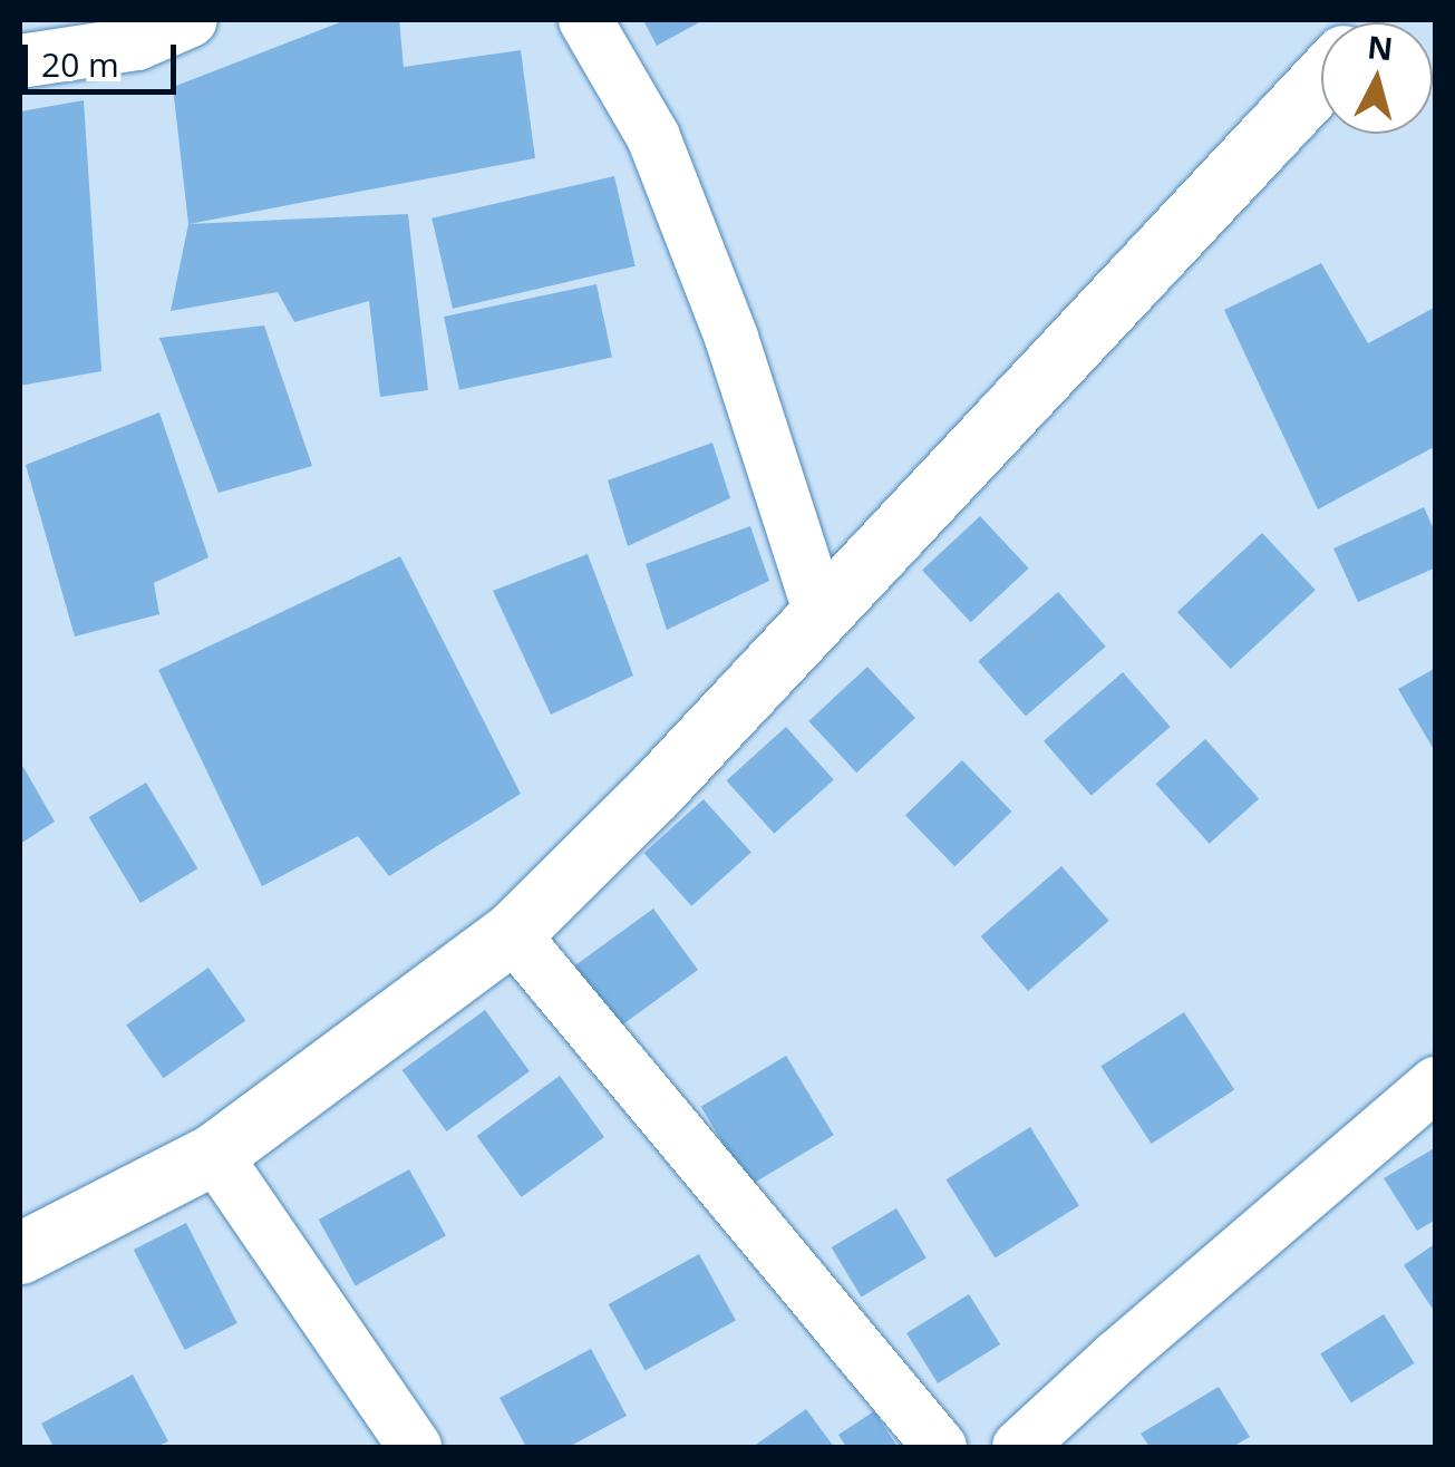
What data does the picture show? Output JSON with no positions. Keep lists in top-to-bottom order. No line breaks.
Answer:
{"scale_bar":"20 m","north":"top"}
